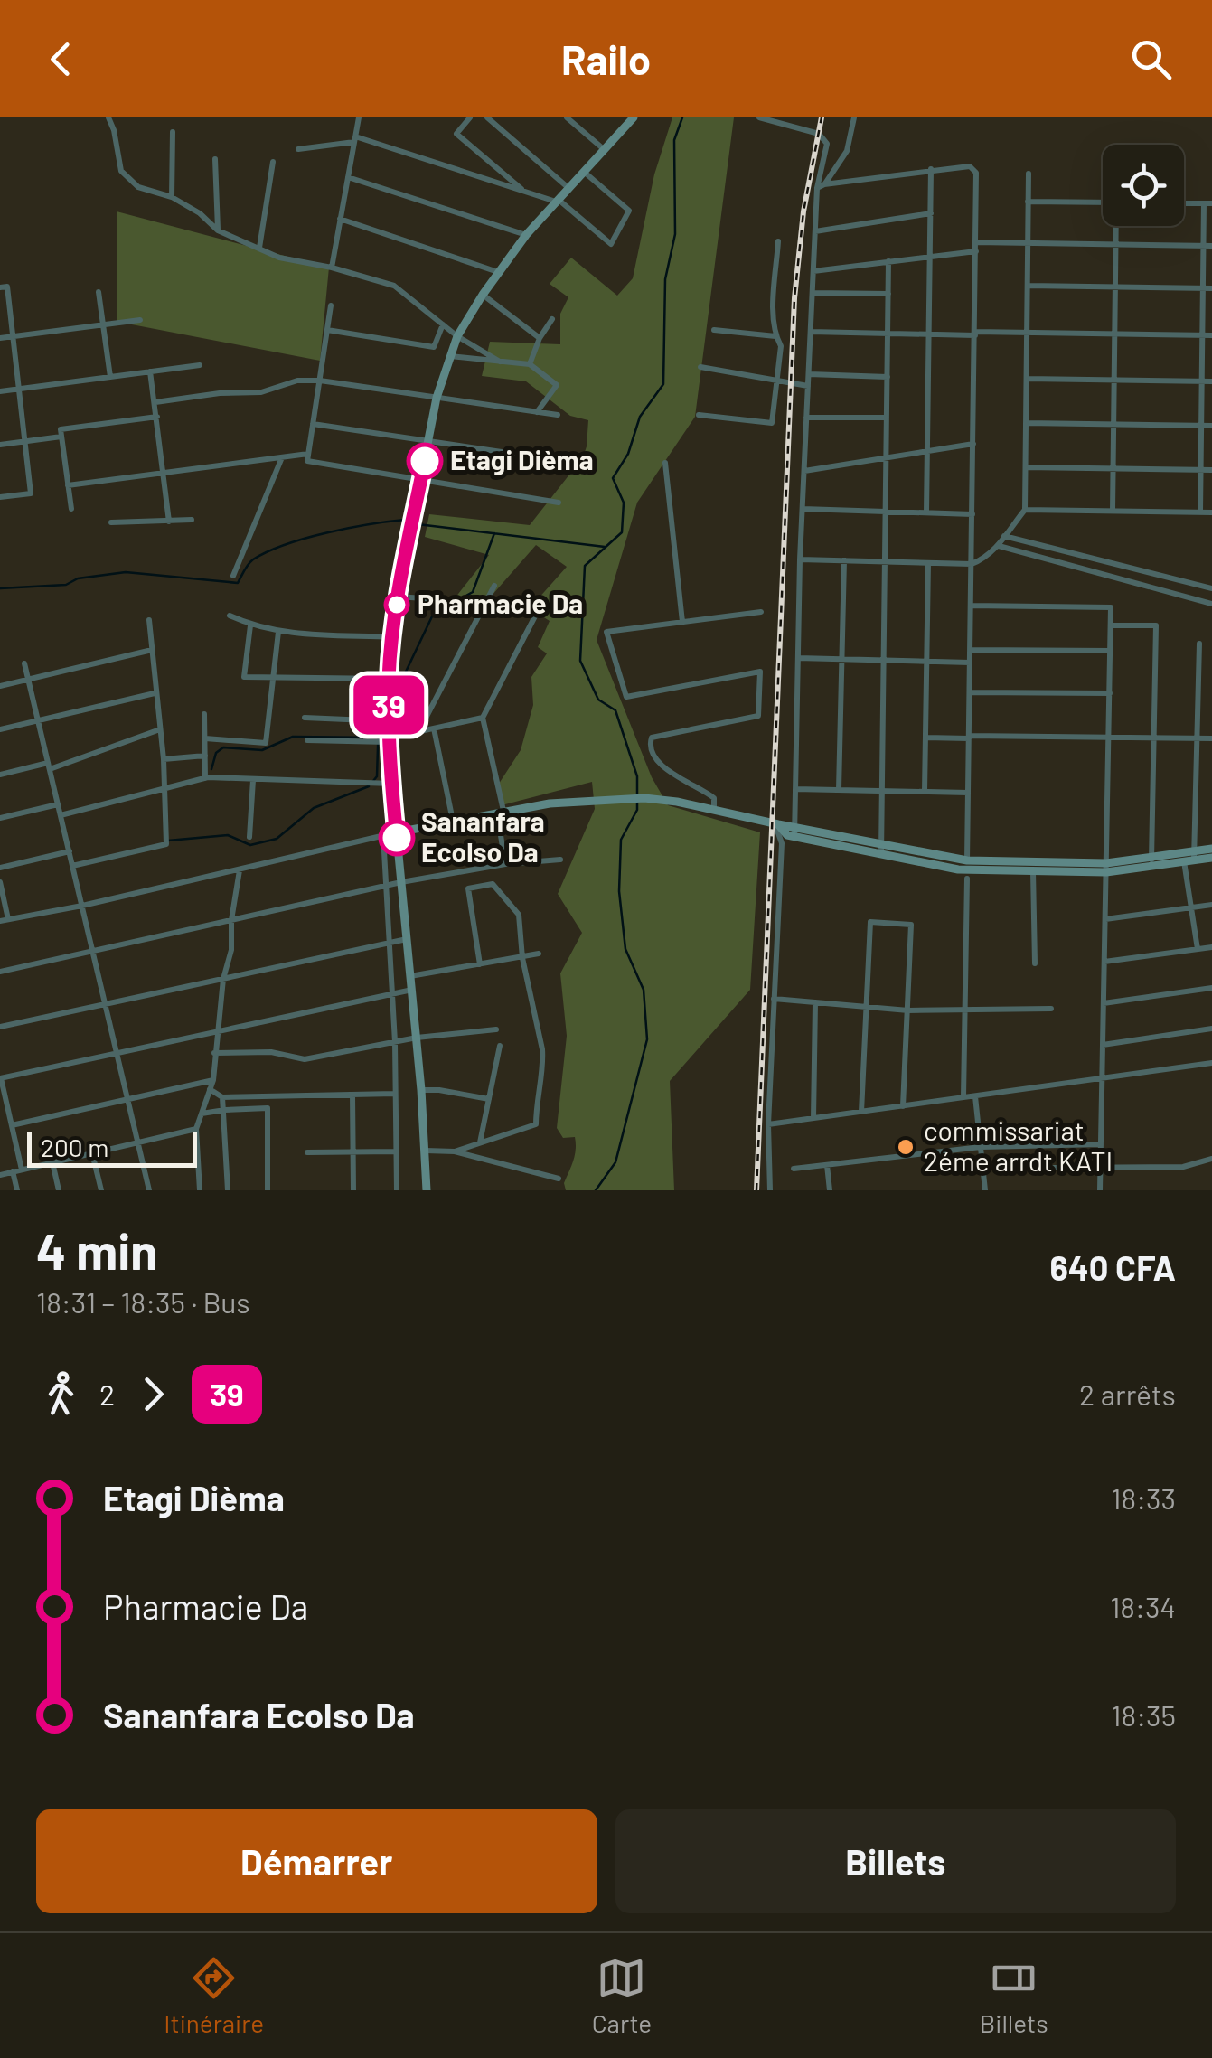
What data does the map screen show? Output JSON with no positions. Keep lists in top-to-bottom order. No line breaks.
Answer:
{"places":["Etagi Dièma","Pharmacie Da","Sananfara Ecolso Da","commissariat 2éme arrdt KATI"],"lines":["bus line 39"],"scale_bar":"200 m","page":{"header":"Railo","on_map":"39","scale":"200 m","heading":["4 min","18:31 – 18:35 · Bus","640 CFA"],"legs":["2","39","2 arrêts"],"list":[{"name":"Etagi Dièma","value":"18:33"},{"name":"Pharmacie Da","value":"18:34"},{"name":"Sananfara Ecolso Da","value":"18:35"}],"buttons":["Démarrer","Billets"],"tabs":["Itinéraire","Carte","Billets"]}}
